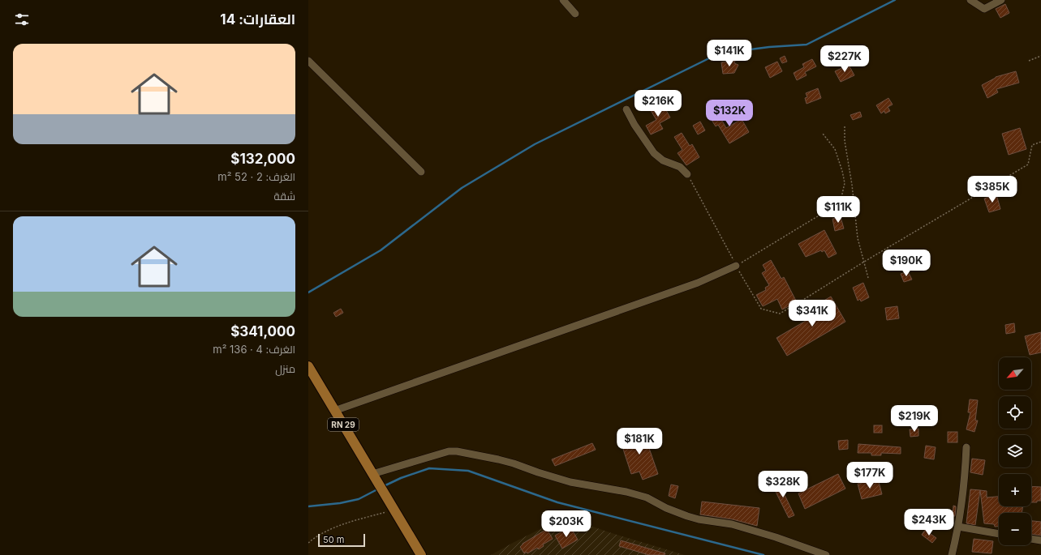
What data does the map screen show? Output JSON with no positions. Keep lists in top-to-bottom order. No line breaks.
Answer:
{"streets":{"main road":["RN 29"]},"scale_bar":"50 m","north":"bottom left","page":{"heading":"العقارات: 14","list":[{"name":"$132,000","note":"الغرف: 2 · 52 m² · شقة"},{"name":"$341,000","note":"الغرف: 4 · 136 m² · منزل"}],"price":["$141K","$227K","$216K","$132K","$385K","$111K","$190K","$341K","$219K","$181K","$177K","$328K","$243K","$203K"],"map_buttons":["+","−"],"scale":"50 m"}}
